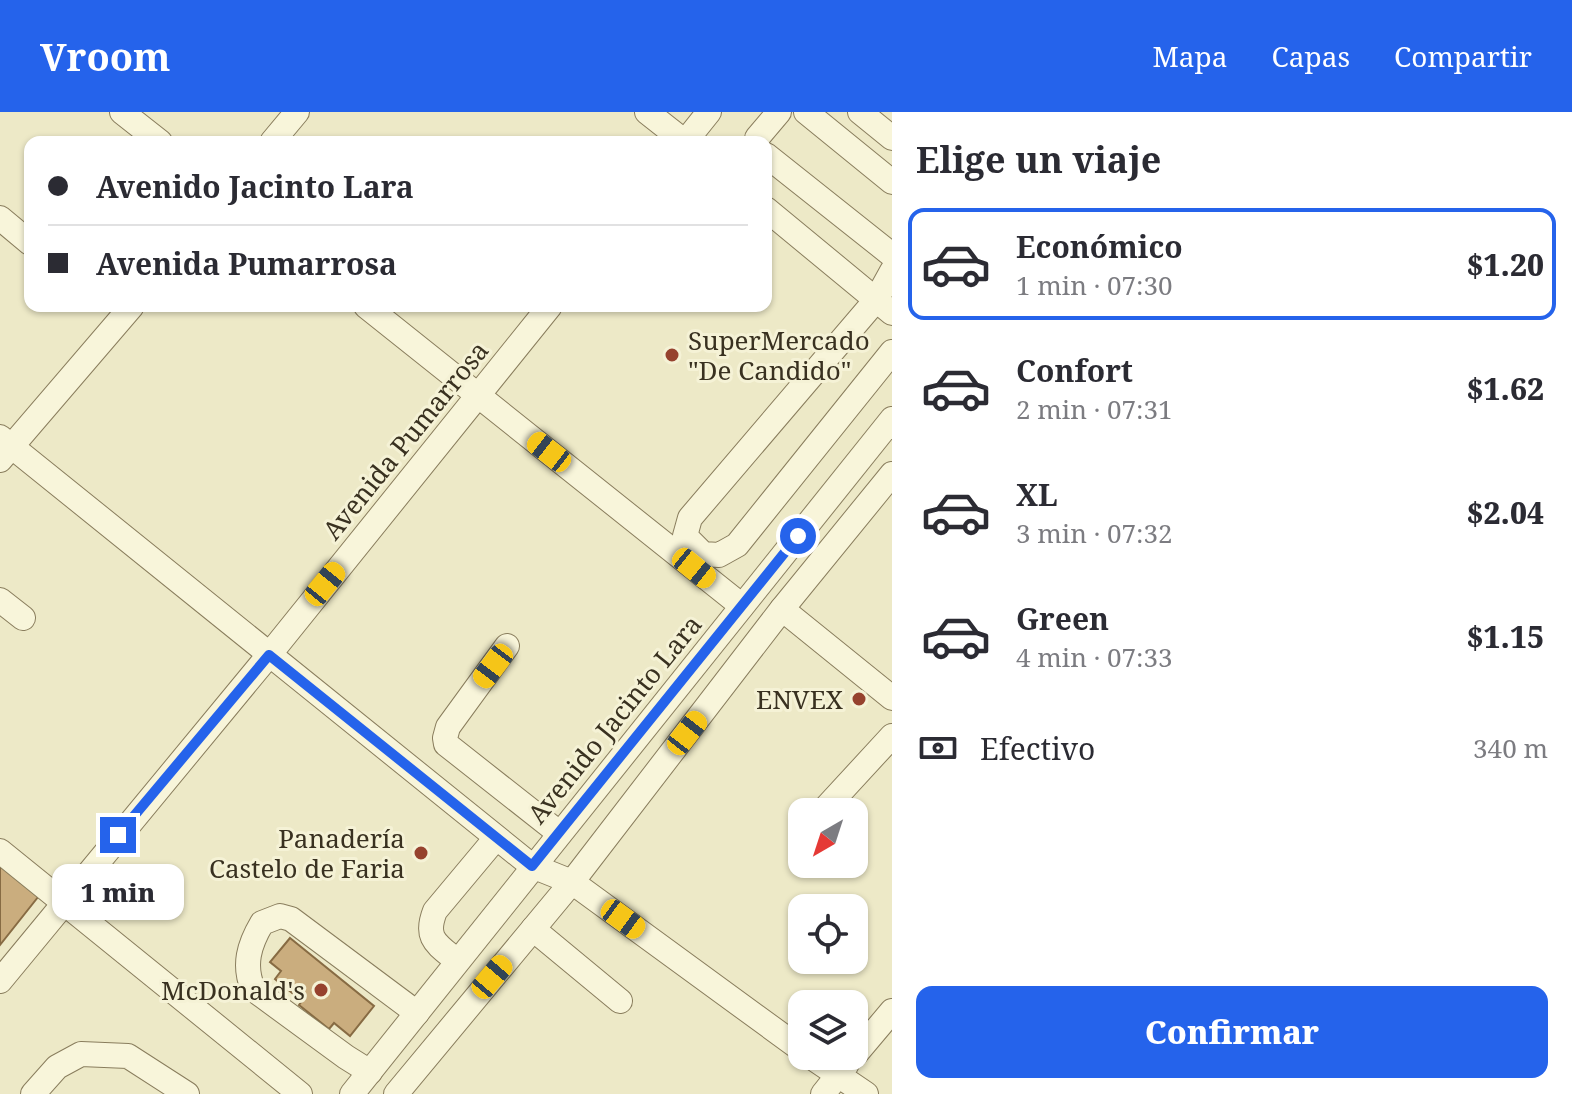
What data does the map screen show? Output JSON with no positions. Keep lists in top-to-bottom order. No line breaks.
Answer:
{"streets":{"street":["Avenida Pumarrosa","Avenido Jacinto Lara"]},"places":["SuperMercado \"De Candido\"","ENVEX","Panadería Castelo de Faria","McDonald's"],"north":"bottom left","page":{"header":"Vroom","nav":["Mapa","Capas","Compartir"],"heading":"Elige un viaje","banner":["Avenido Jacinto Lara","Avenida Pumarrosa"],"list":[{"name":"Económico","note":"1 min · 07:30","value":"$1.20"},{"name":"Confort","note":"2 min · 07:31","value":"$1.62"},{"name":"XL","note":"3 min · 07:32","value":"$2.04"},{"name":"Green","note":"4 min · 07:33","value":"$1.15"}],"pay":["Efectivo","340 m"],"bubble":"1 min","buttons":"Confirmar"}}
